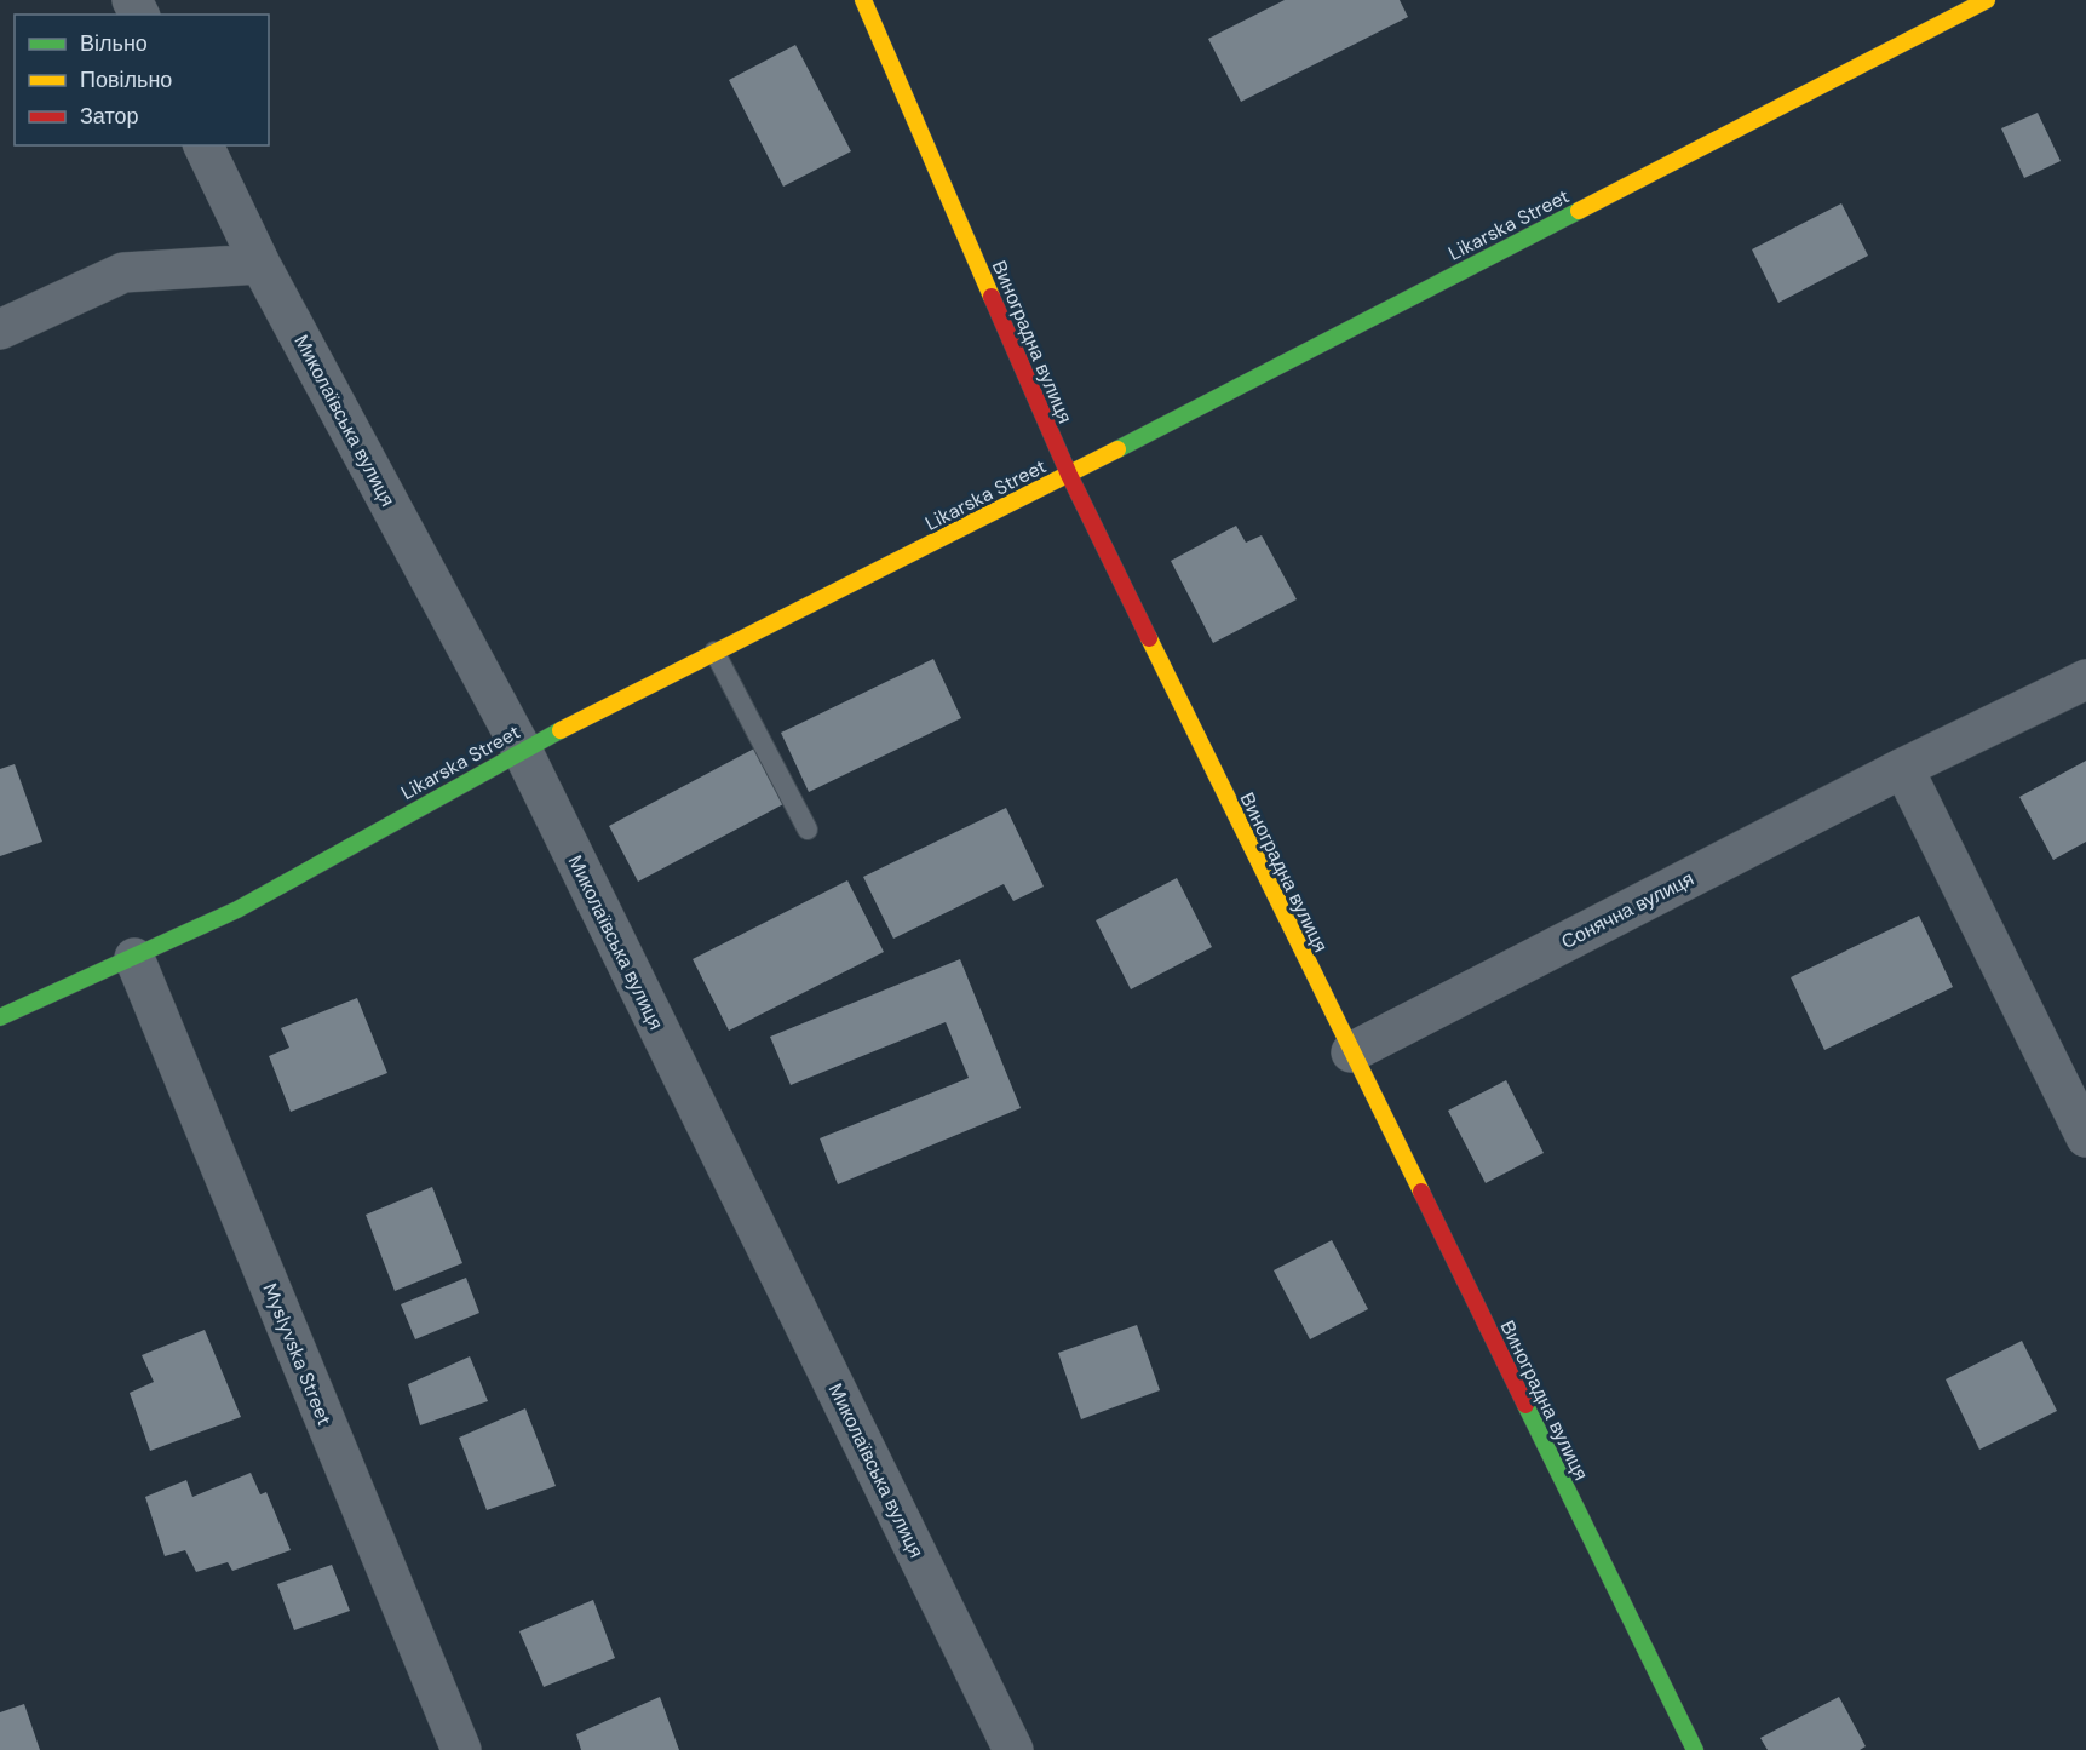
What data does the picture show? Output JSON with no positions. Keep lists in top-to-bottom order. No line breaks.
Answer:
{"streets":{"street":["Likarska Street","Виноградна вулиця","Миколаївська вулиця","Сонячна вулиця","Myslyvska Street"]},"crossings":[["Likarska Street","Виноградна вулиця"],["Likarska Street","Миколаївська вулиця"],["Likarska Street","Myslyvska Street"],["Виноградна вулиця","Сонячна вулиця"]],"legend":["Вільно","Повільно","Затор"]}
